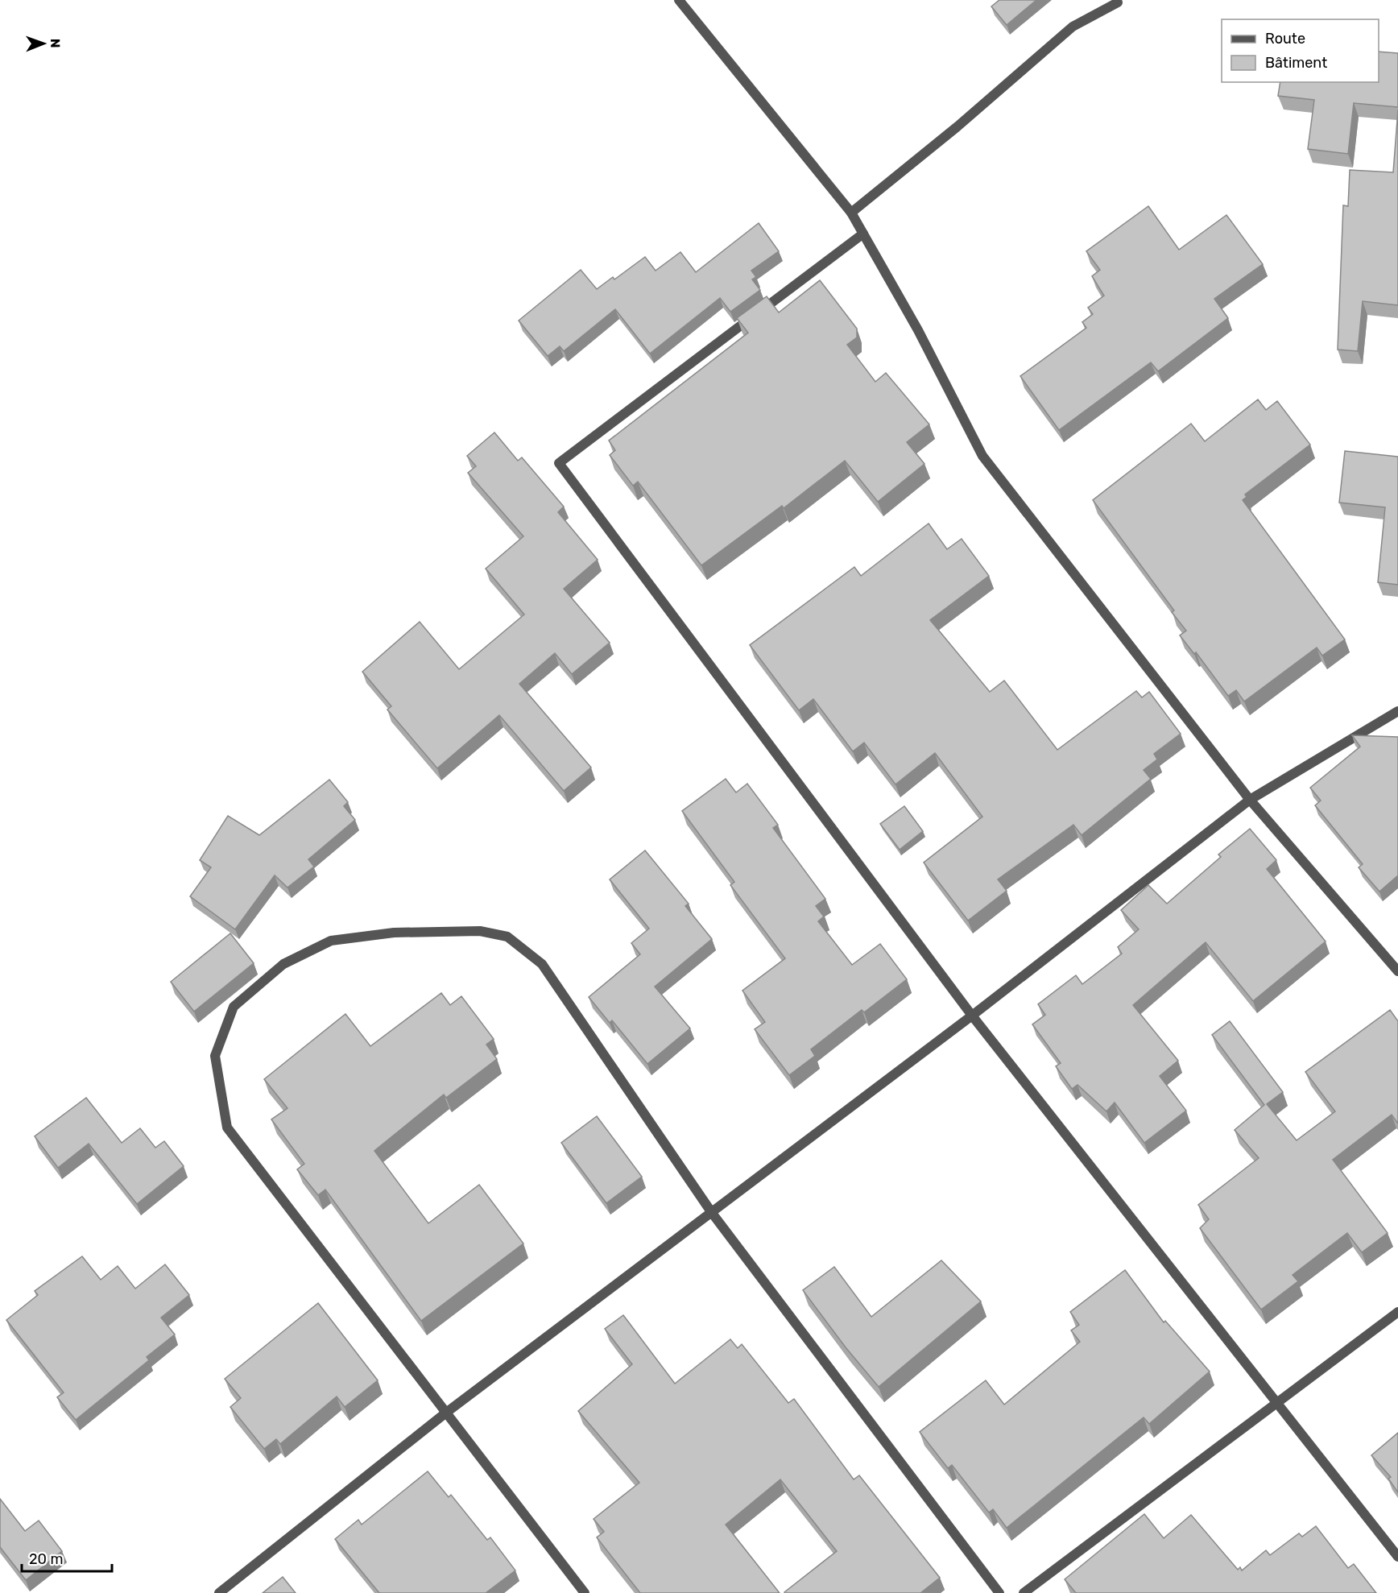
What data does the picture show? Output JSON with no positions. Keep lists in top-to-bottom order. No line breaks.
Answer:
{"legend":["Route","Bâtiment"],"scale_bar":"20 m","north":"right"}
